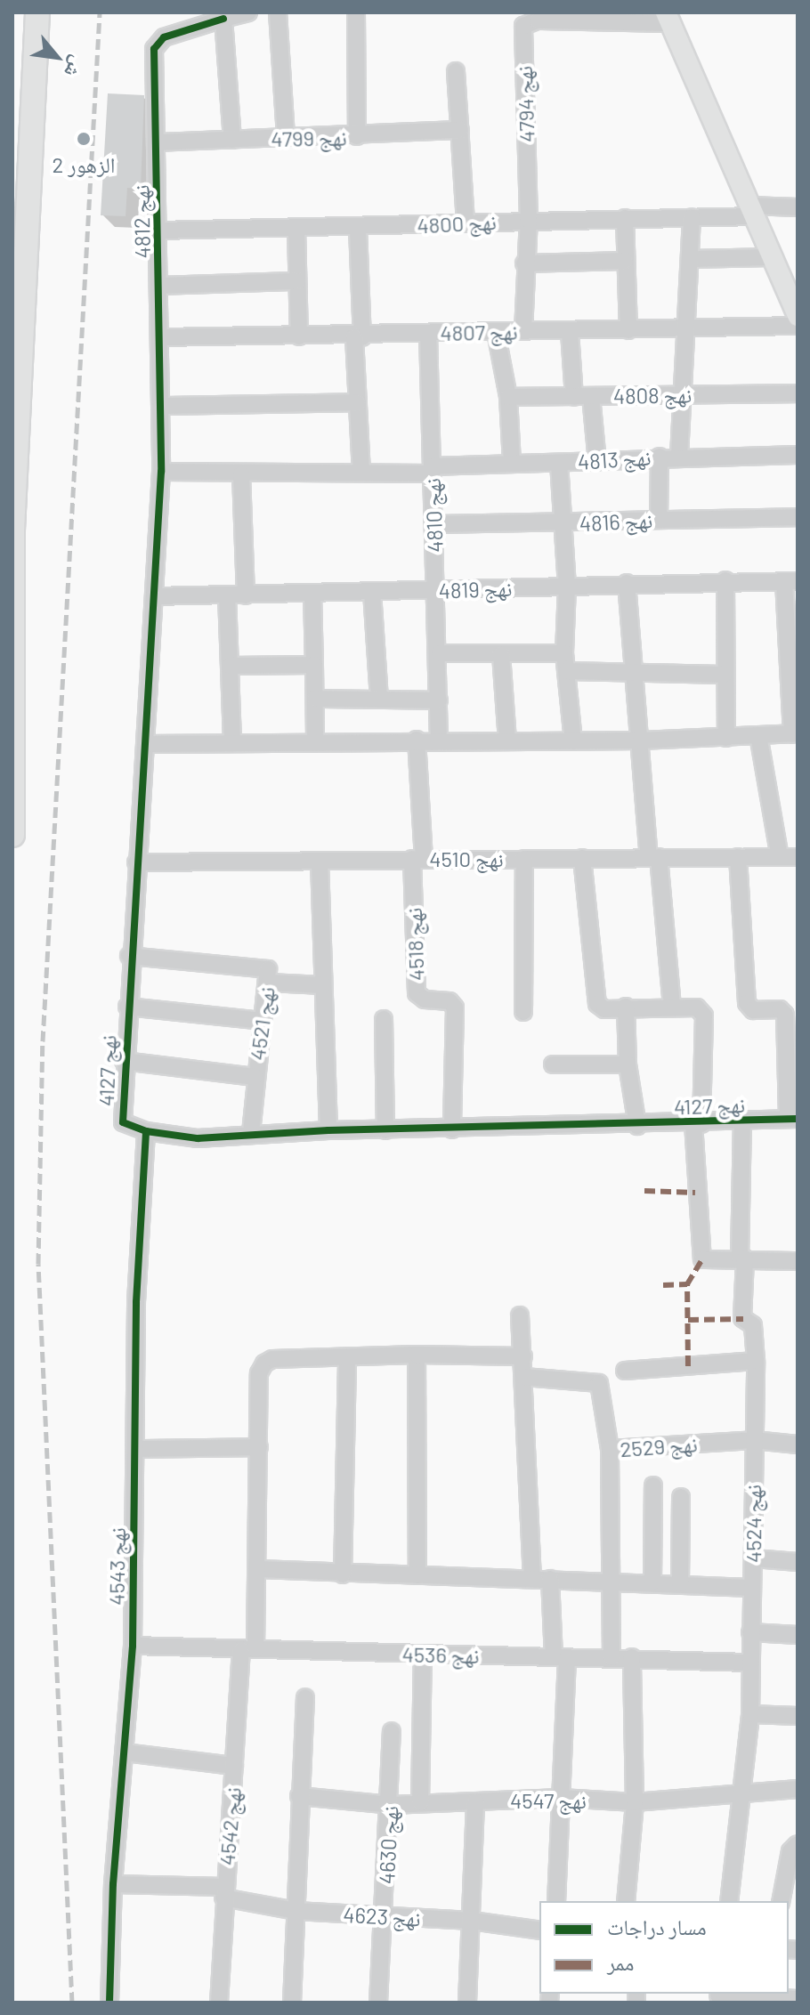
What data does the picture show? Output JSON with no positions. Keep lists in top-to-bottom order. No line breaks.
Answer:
{"streets":{"street":["نهج 4794","نهج 4799","نهج 4812","نهج 4800","نهج 4807","نهج 4808","نهج 4813","نهج 4810","نهج 4816","نهج 4819","نهج 4510","نهج 4518","نهج 4521","نهج 4127","نهج 2529","نهج 4524","نهج 4543","نهج 4536","نهج 4547","نهج 4542","نهج 4630","نهج 4623"]},"crossings":[["نهج 4794","نهج 4800"],["نهج 4794","نهج 4807"],["نهج 4799","نهج 4812"],["نهج 4812","نهج 4800"],["نهج 4812","نهج 4807"],["نهج 4812","نهج 4813"],["نهج 4812","نهج 4127"],["نهج 4807","نهج 4810"],["نهج 4813","نهج 4810"],["نهج 4813","نهج 4127"],["نهج 4810","نهج 4816"],["نهج 4810","نهج 4819"],["نهج 4819","نهج 4127"],["نهج 4510","نهج 4518"],["نهج 4510","نهج 4127"],["نهج 4518","نهج 4127"],["نهج 4521","نهج 4127"],["نهج 4127","نهج 4543"],["نهج 2529","نهج 4524"],["نهج 2529","نهج 4536"],["نهج 4524","نهج 4536"],["نهج 4524","نهج 4547"],["نهج 4543","نهج 4536"],["نهج 4543","نهج 4623"],["نهج 4536","نهج 4542"],["نهج 4547","نهج 4630"],["نهج 4542","نهج 4623"],["نهج 4630","نهج 4623"]],"places":["الزهور 2"],"legend":["مسار دراجات","ممر"],"north":"bottom right"}
